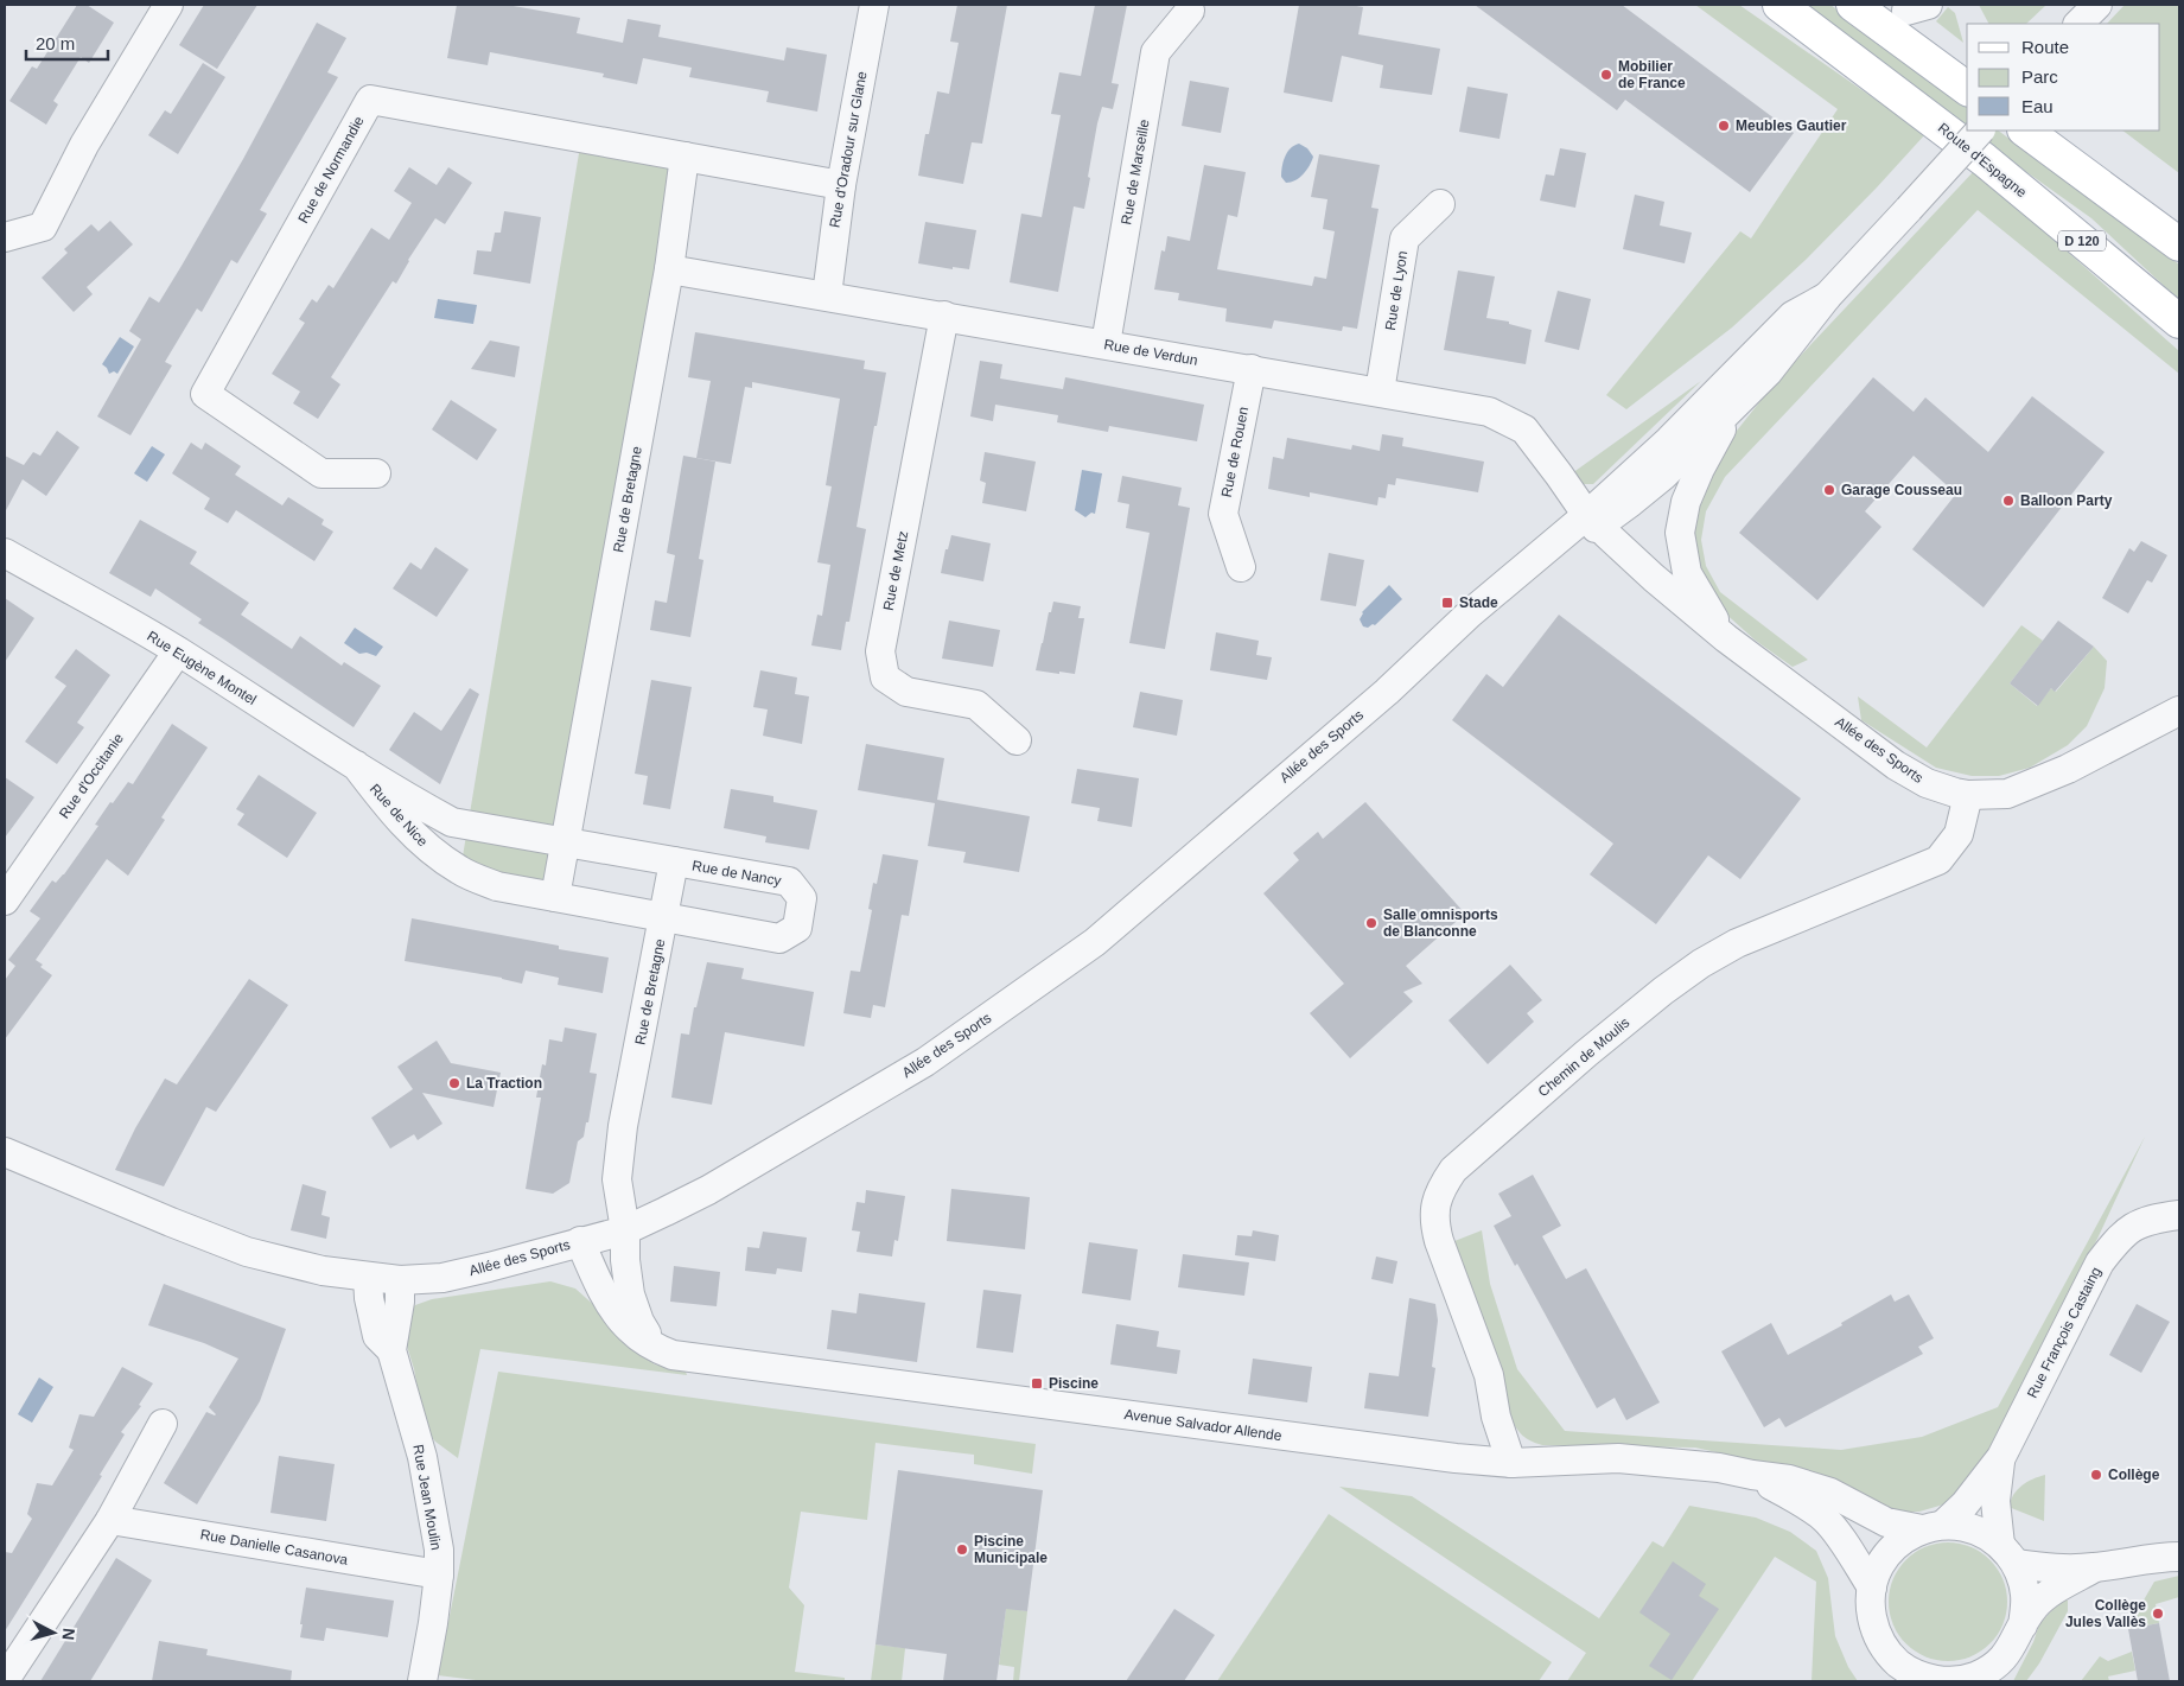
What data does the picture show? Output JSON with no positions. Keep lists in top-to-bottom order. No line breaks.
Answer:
{"streets":{"main road":["Route d'Espagne","D 120"],"street":["Rue d'Oradour sur Glane","Rue de Normandie","Rue de Marseille","Rue de Lyon","Rue de Verdun","Rue de Rouen","Rue de Bretagne","Rue de Metz","Rue Eugène Montel","Allée des Sports","Rue d'Occitanie","Rue de Nice","Rue de Nancy","Chemin de Moulis","Rue François Castaing","Avenue Salvador Allende","Rue Jean Moulin","Rue Danielle Casanova"]},"crossings":[["Rue d'Oradour sur Glane","Rue de Normandie"],["Rue d'Oradour sur Glane","Rue de Verdun"],["Rue de Normandie","Rue de Bretagne"],["Rue de Marseille","Rue de Verdun"],["Rue de Lyon","Rue de Verdun"],["Rue de Verdun","Rue de Rouen"],["Rue de Verdun","Rue de Bretagne"],["Rue de Verdun","Rue de Metz"],["Rue de Verdun","Allée des Sports"],["Rue de Bretagne","Allée des Sports"],["Rue de Bretagne","Rue de Nice"],["Rue de Bretagne","Rue de Nancy"],["Rue Eugène Montel","Rue d'Occitanie"],["Rue Eugène Montel","Rue de Nice"],["Allée des Sports","Chemin de Moulis"],["Allée des Sports","Avenue Salvador Allende"],["Allée des Sports","Rue Jean Moulin"],["Rue de Nice","Rue de Nancy"],["Chemin de Moulis","Avenue Salvador Allende"],["Rue François Castaing","Avenue Salvador Allende"],["Rue Jean Moulin","Rue Danielle Casanova"]],"places":{"other":["Mobilier de France","Meubles Gautier","Garage Cousseau","Balloon Party","Salle omnisports de Blanconne","La Traction","Collège","Piscine Municipale","Collège Jules Vallès"],"transit":["Stade","Piscine"]},"legend":["Route","Parc","Eau"],"scale_bar":"20 m","north":"right"}
